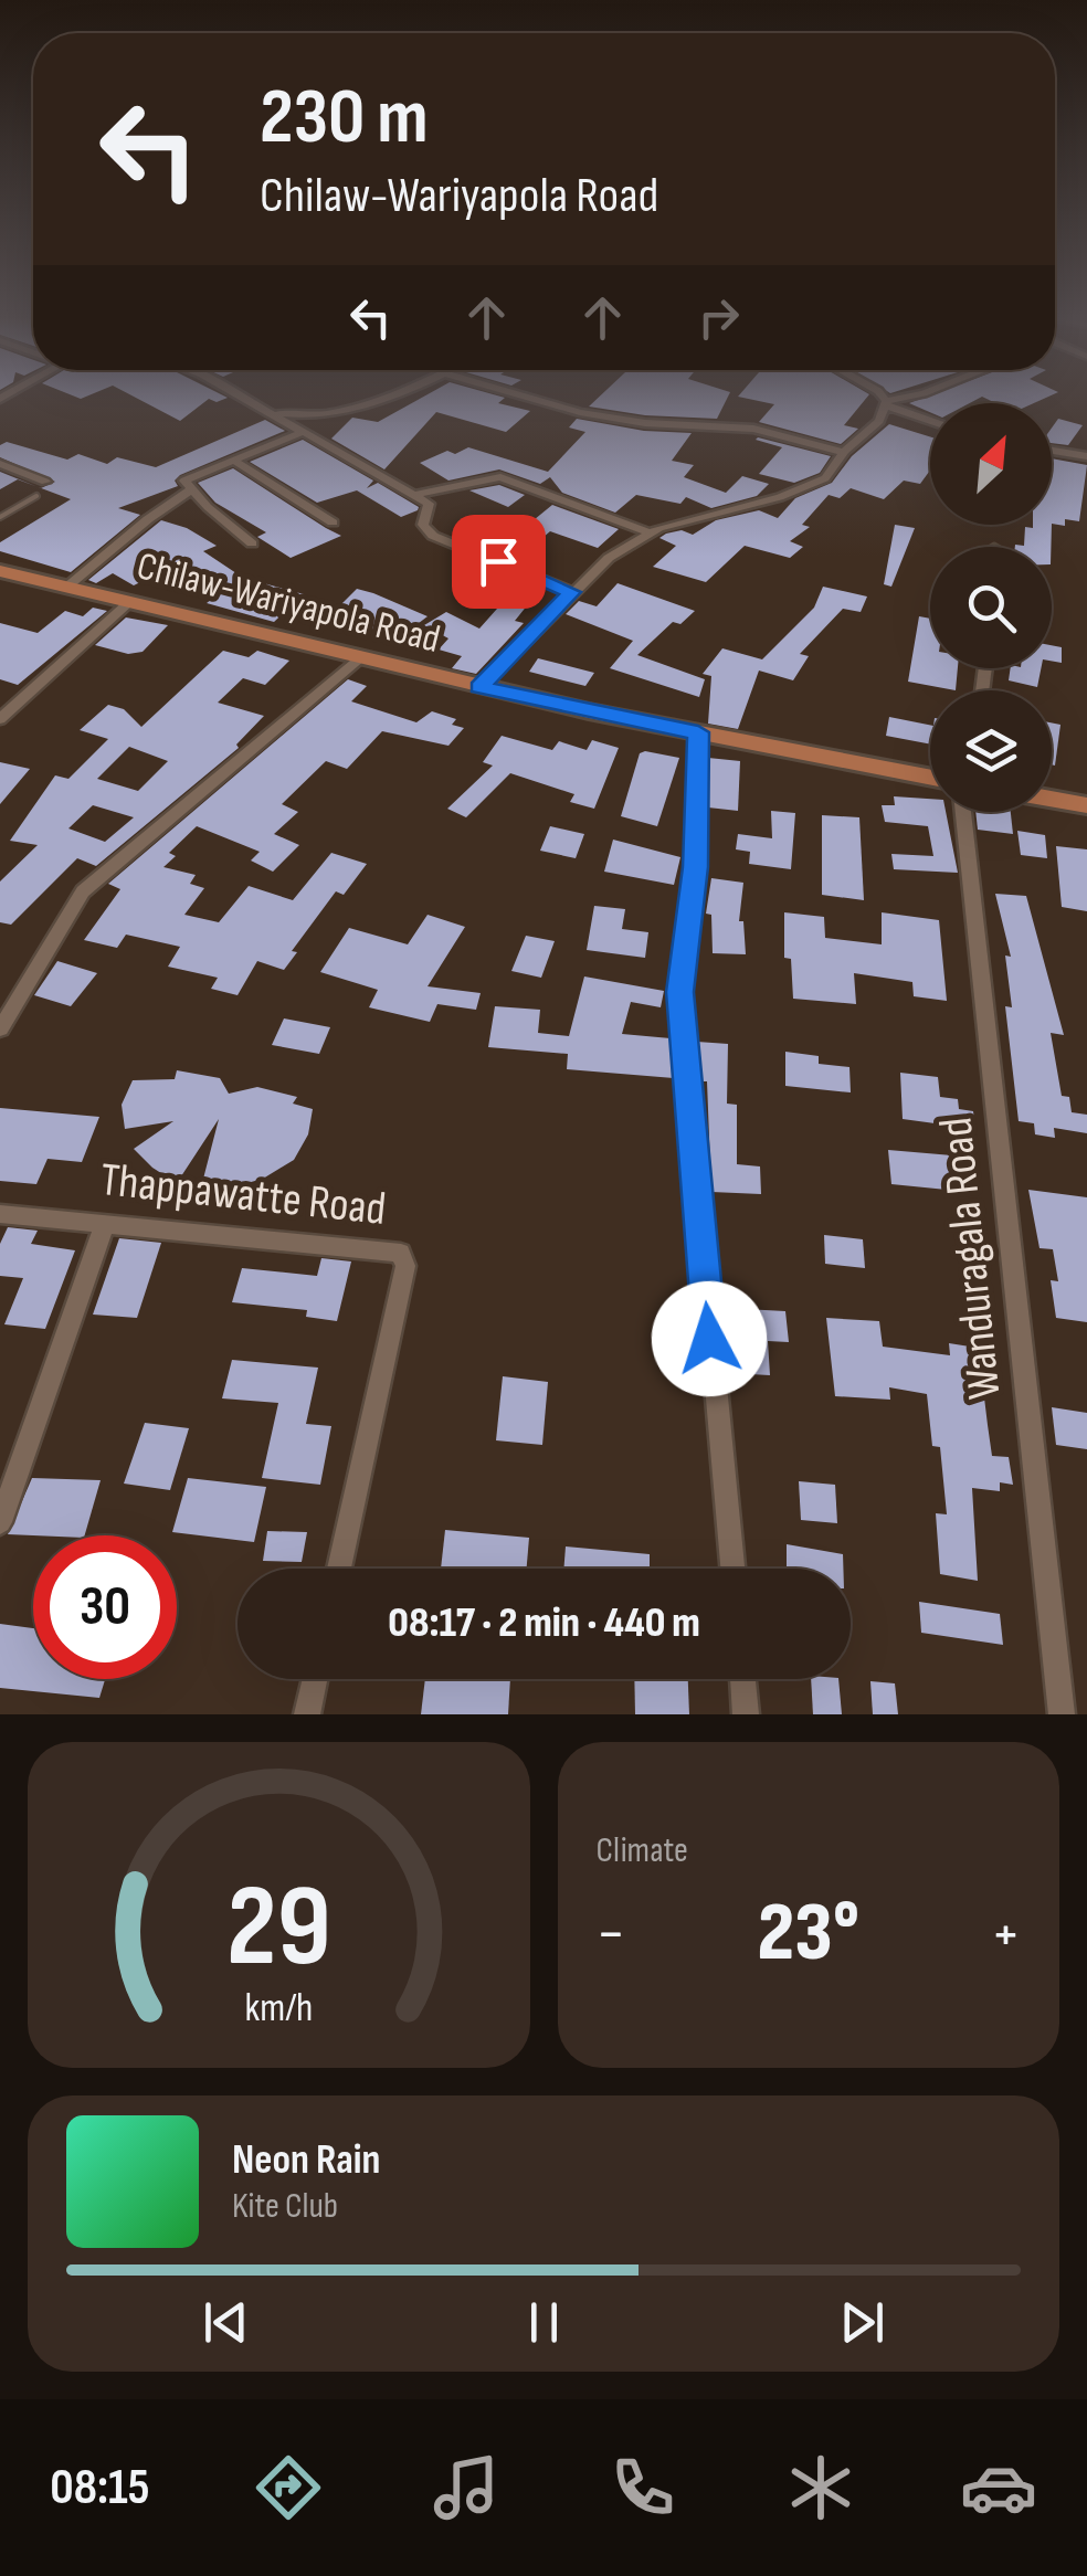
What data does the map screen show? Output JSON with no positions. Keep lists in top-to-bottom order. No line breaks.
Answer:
{"streets":{"main road":["Chilaw-Wariyapola Road"],"street":["Thappawatte Road","Wanduragala Road"]},"north":"top right","page":{"turn":["230 m","Chilaw-Wariyapola Road"],"limit":"30","trip":"08:17 · 2 min · 440 m","tile":"Climate","heat":["−","23°","+"],"song":["Neon Rain","Kite Club"],"tabs":"08:15","gauge":["29","km/h"]}}
